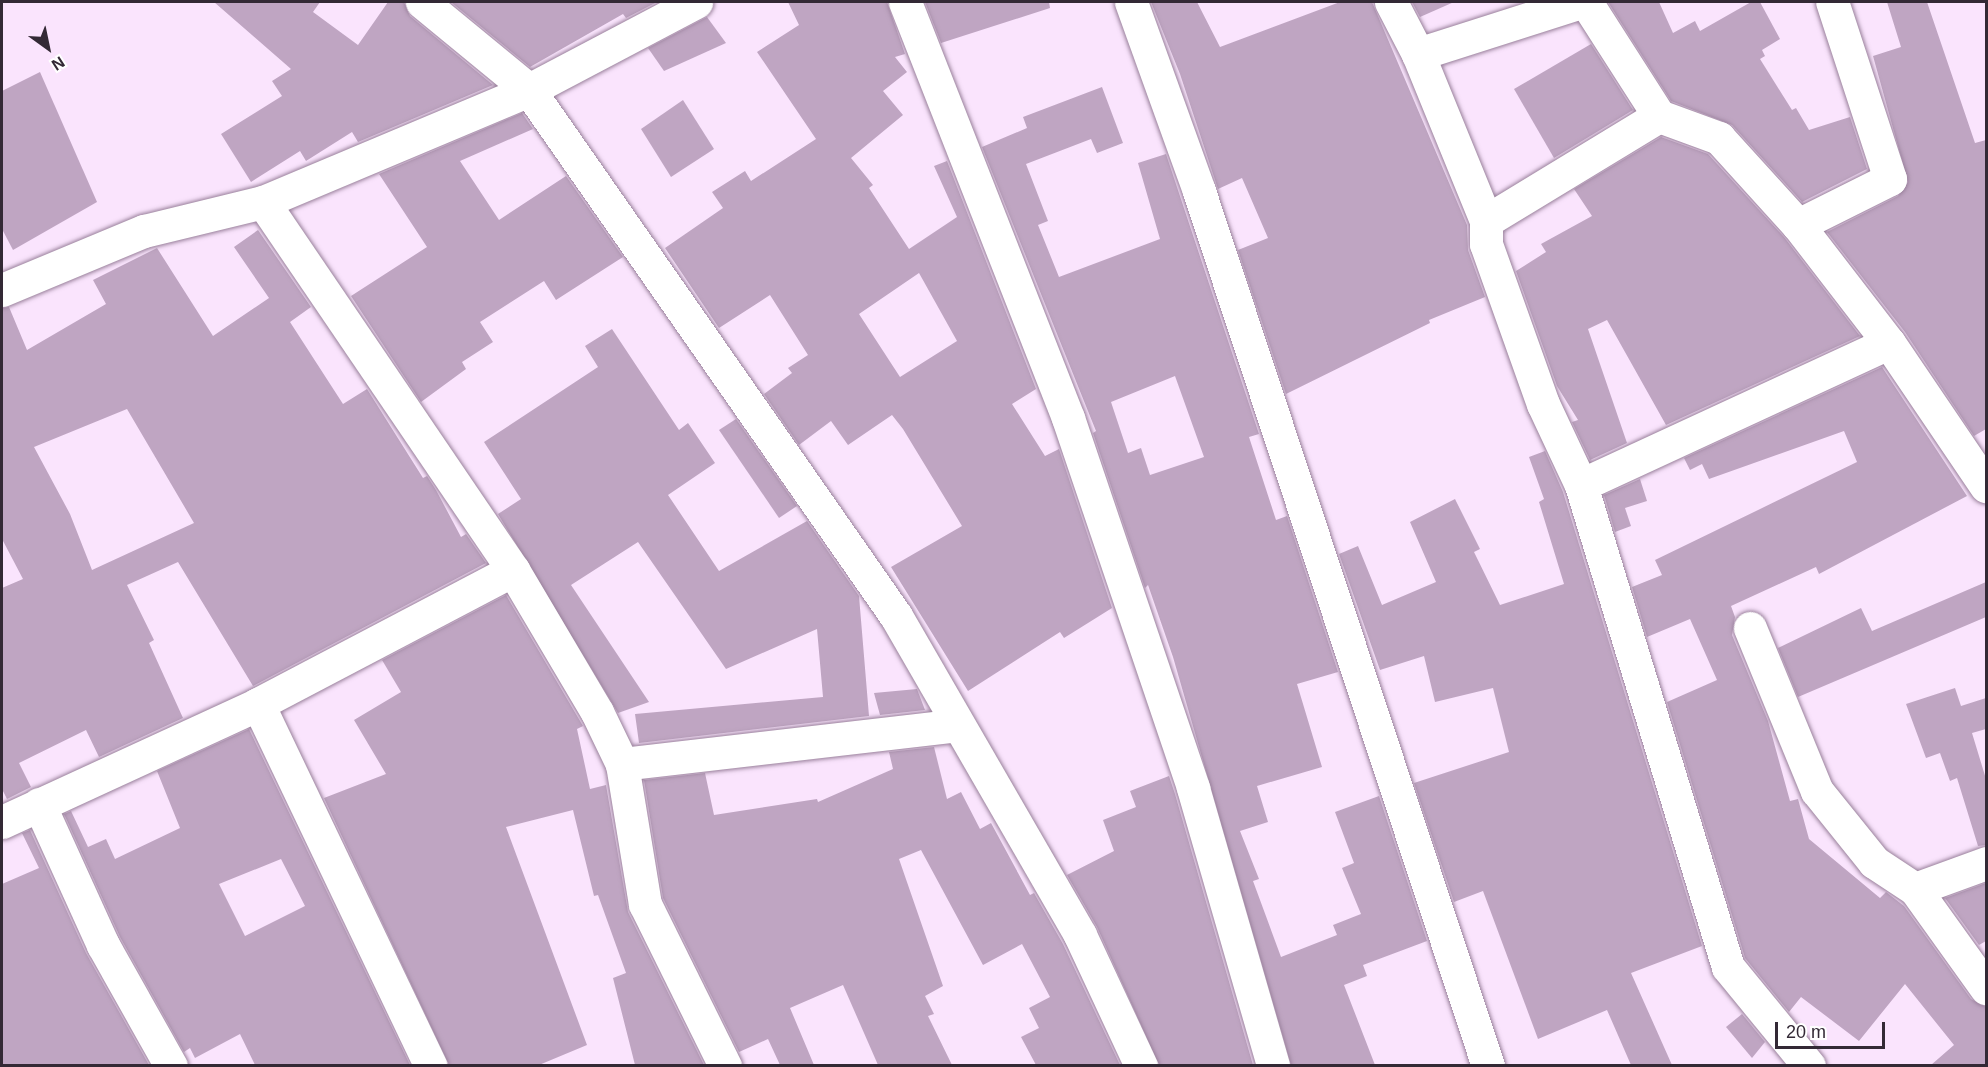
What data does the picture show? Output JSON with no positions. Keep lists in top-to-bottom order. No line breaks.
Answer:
{"scale_bar":"20 m","north":"bottom right"}
